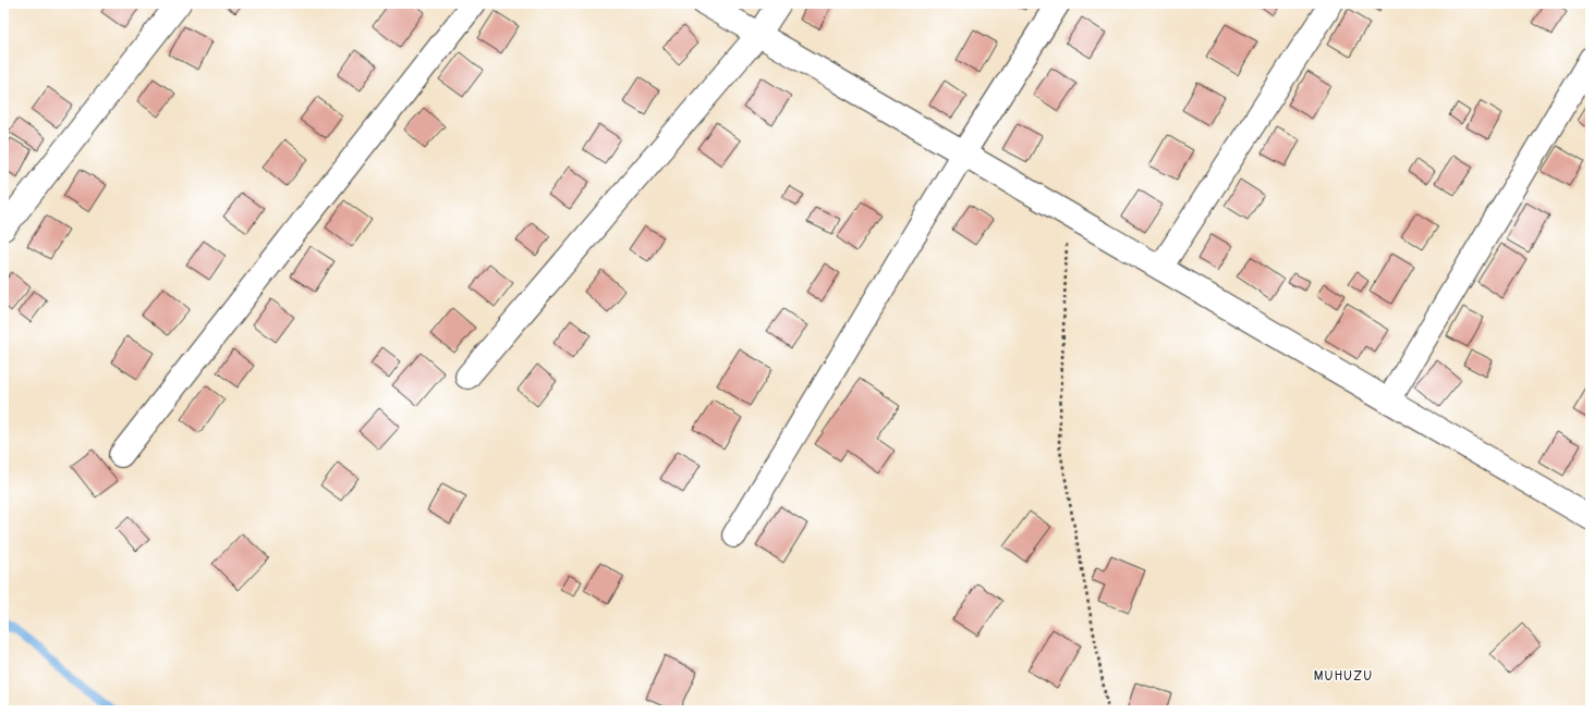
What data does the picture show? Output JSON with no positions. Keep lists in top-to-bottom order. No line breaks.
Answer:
{"districts":["MUHUZU"]}
